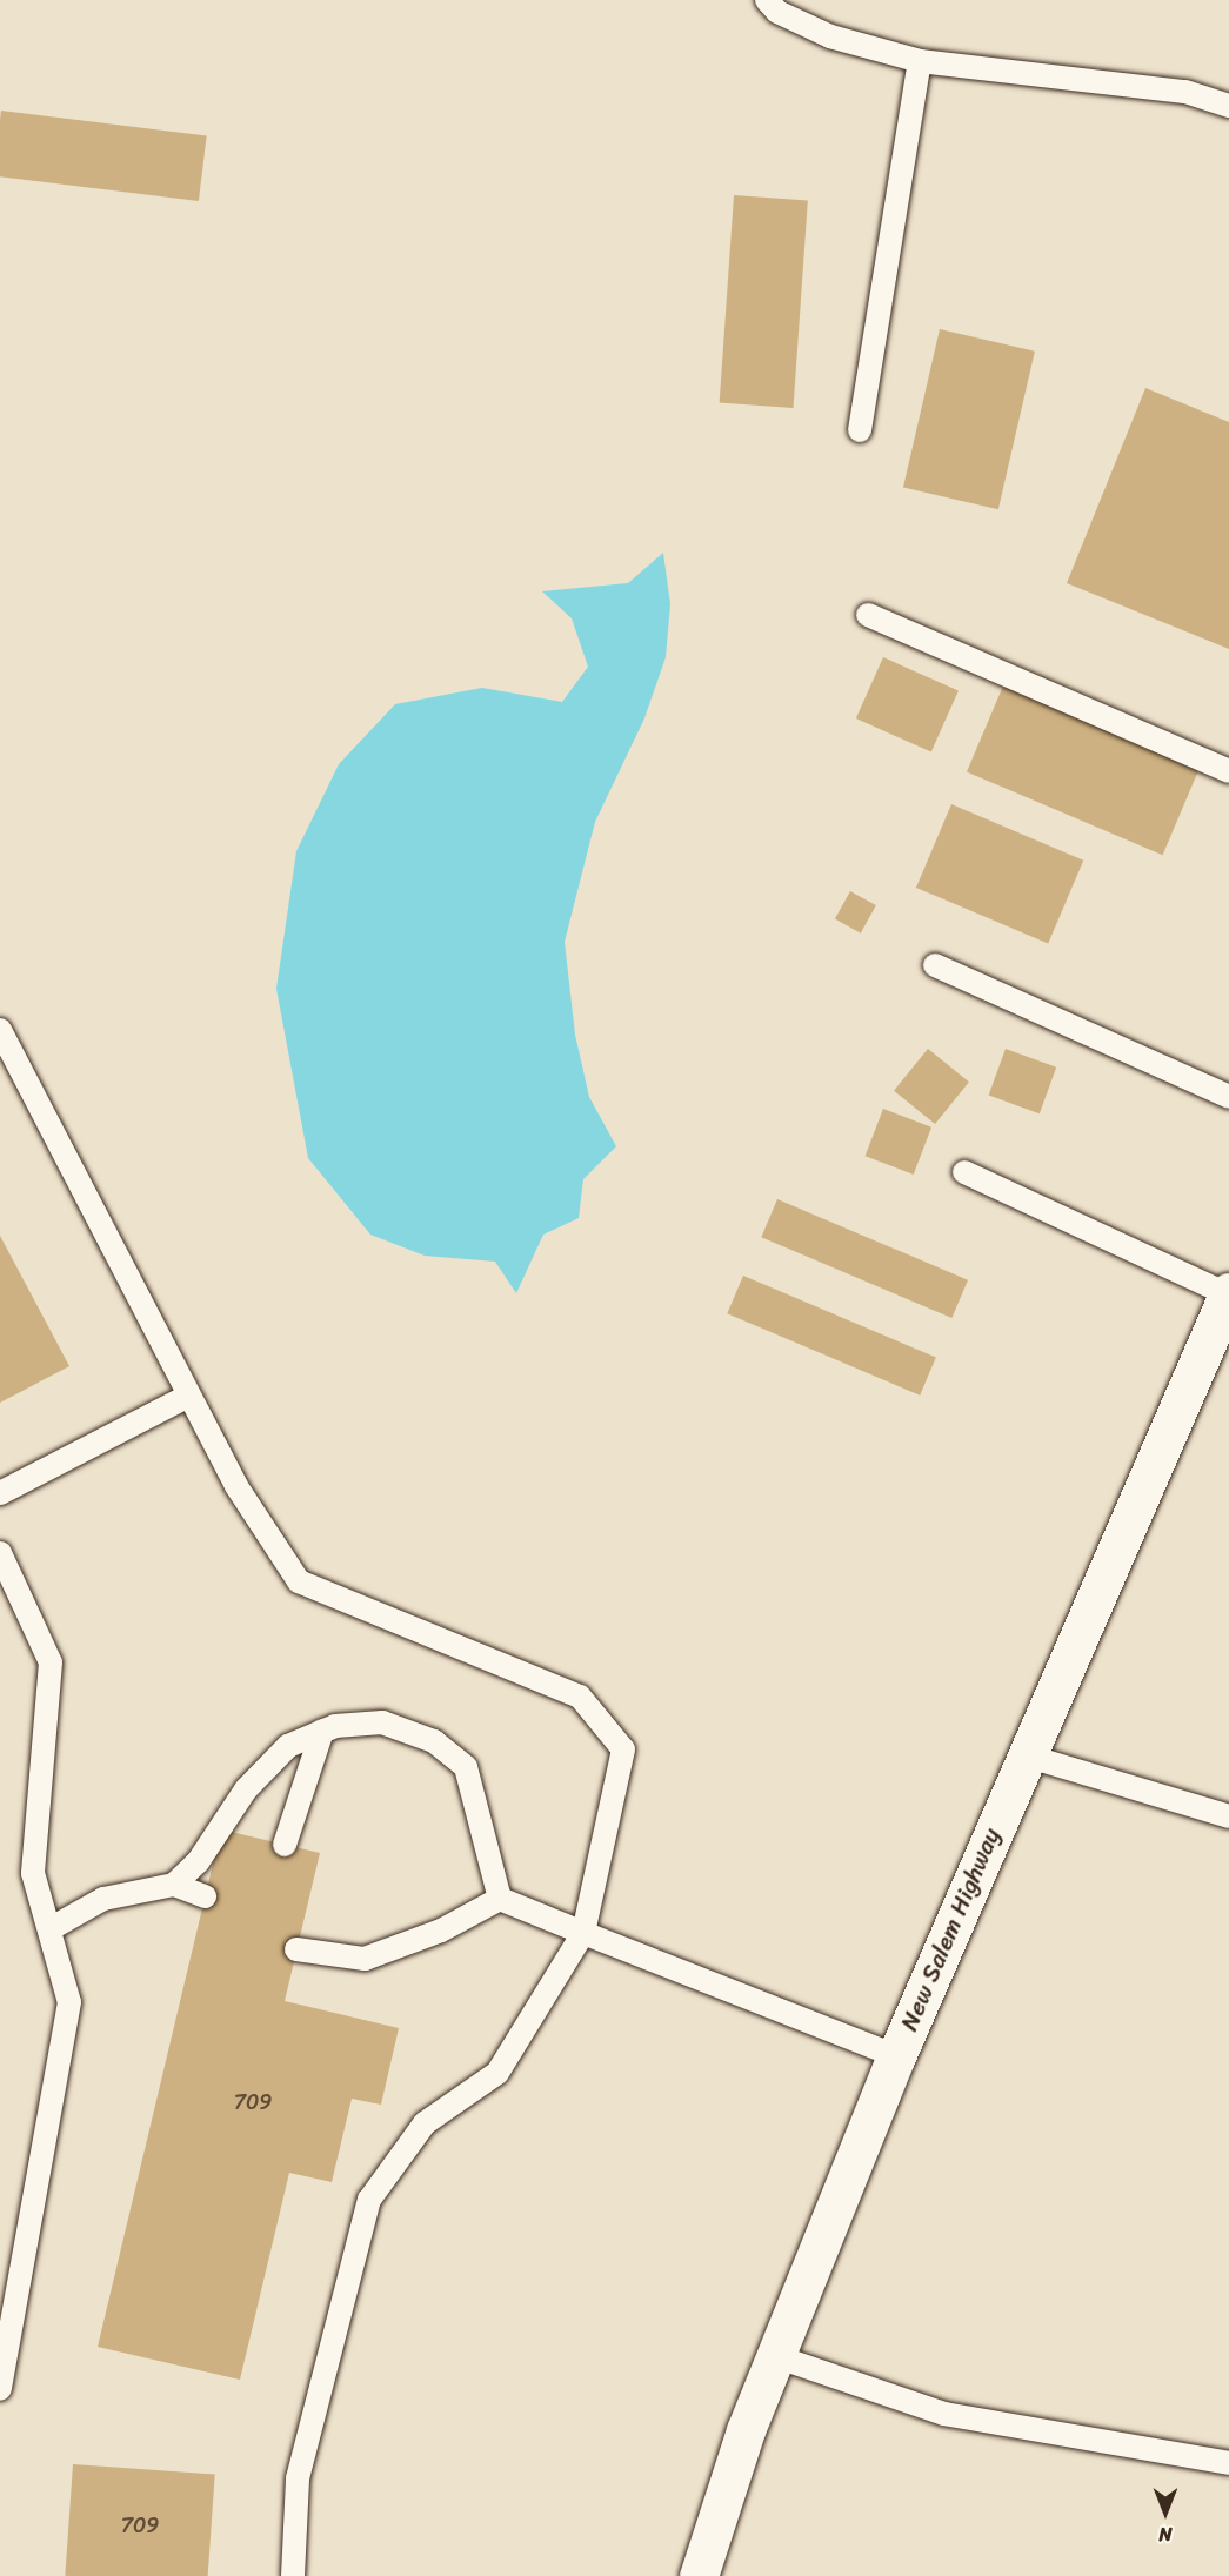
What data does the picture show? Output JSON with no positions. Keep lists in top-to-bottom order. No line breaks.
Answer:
{"streets":{"main road":["New Salem Highway"]},"house_numbers":["709","709"],"north":"bottom"}
